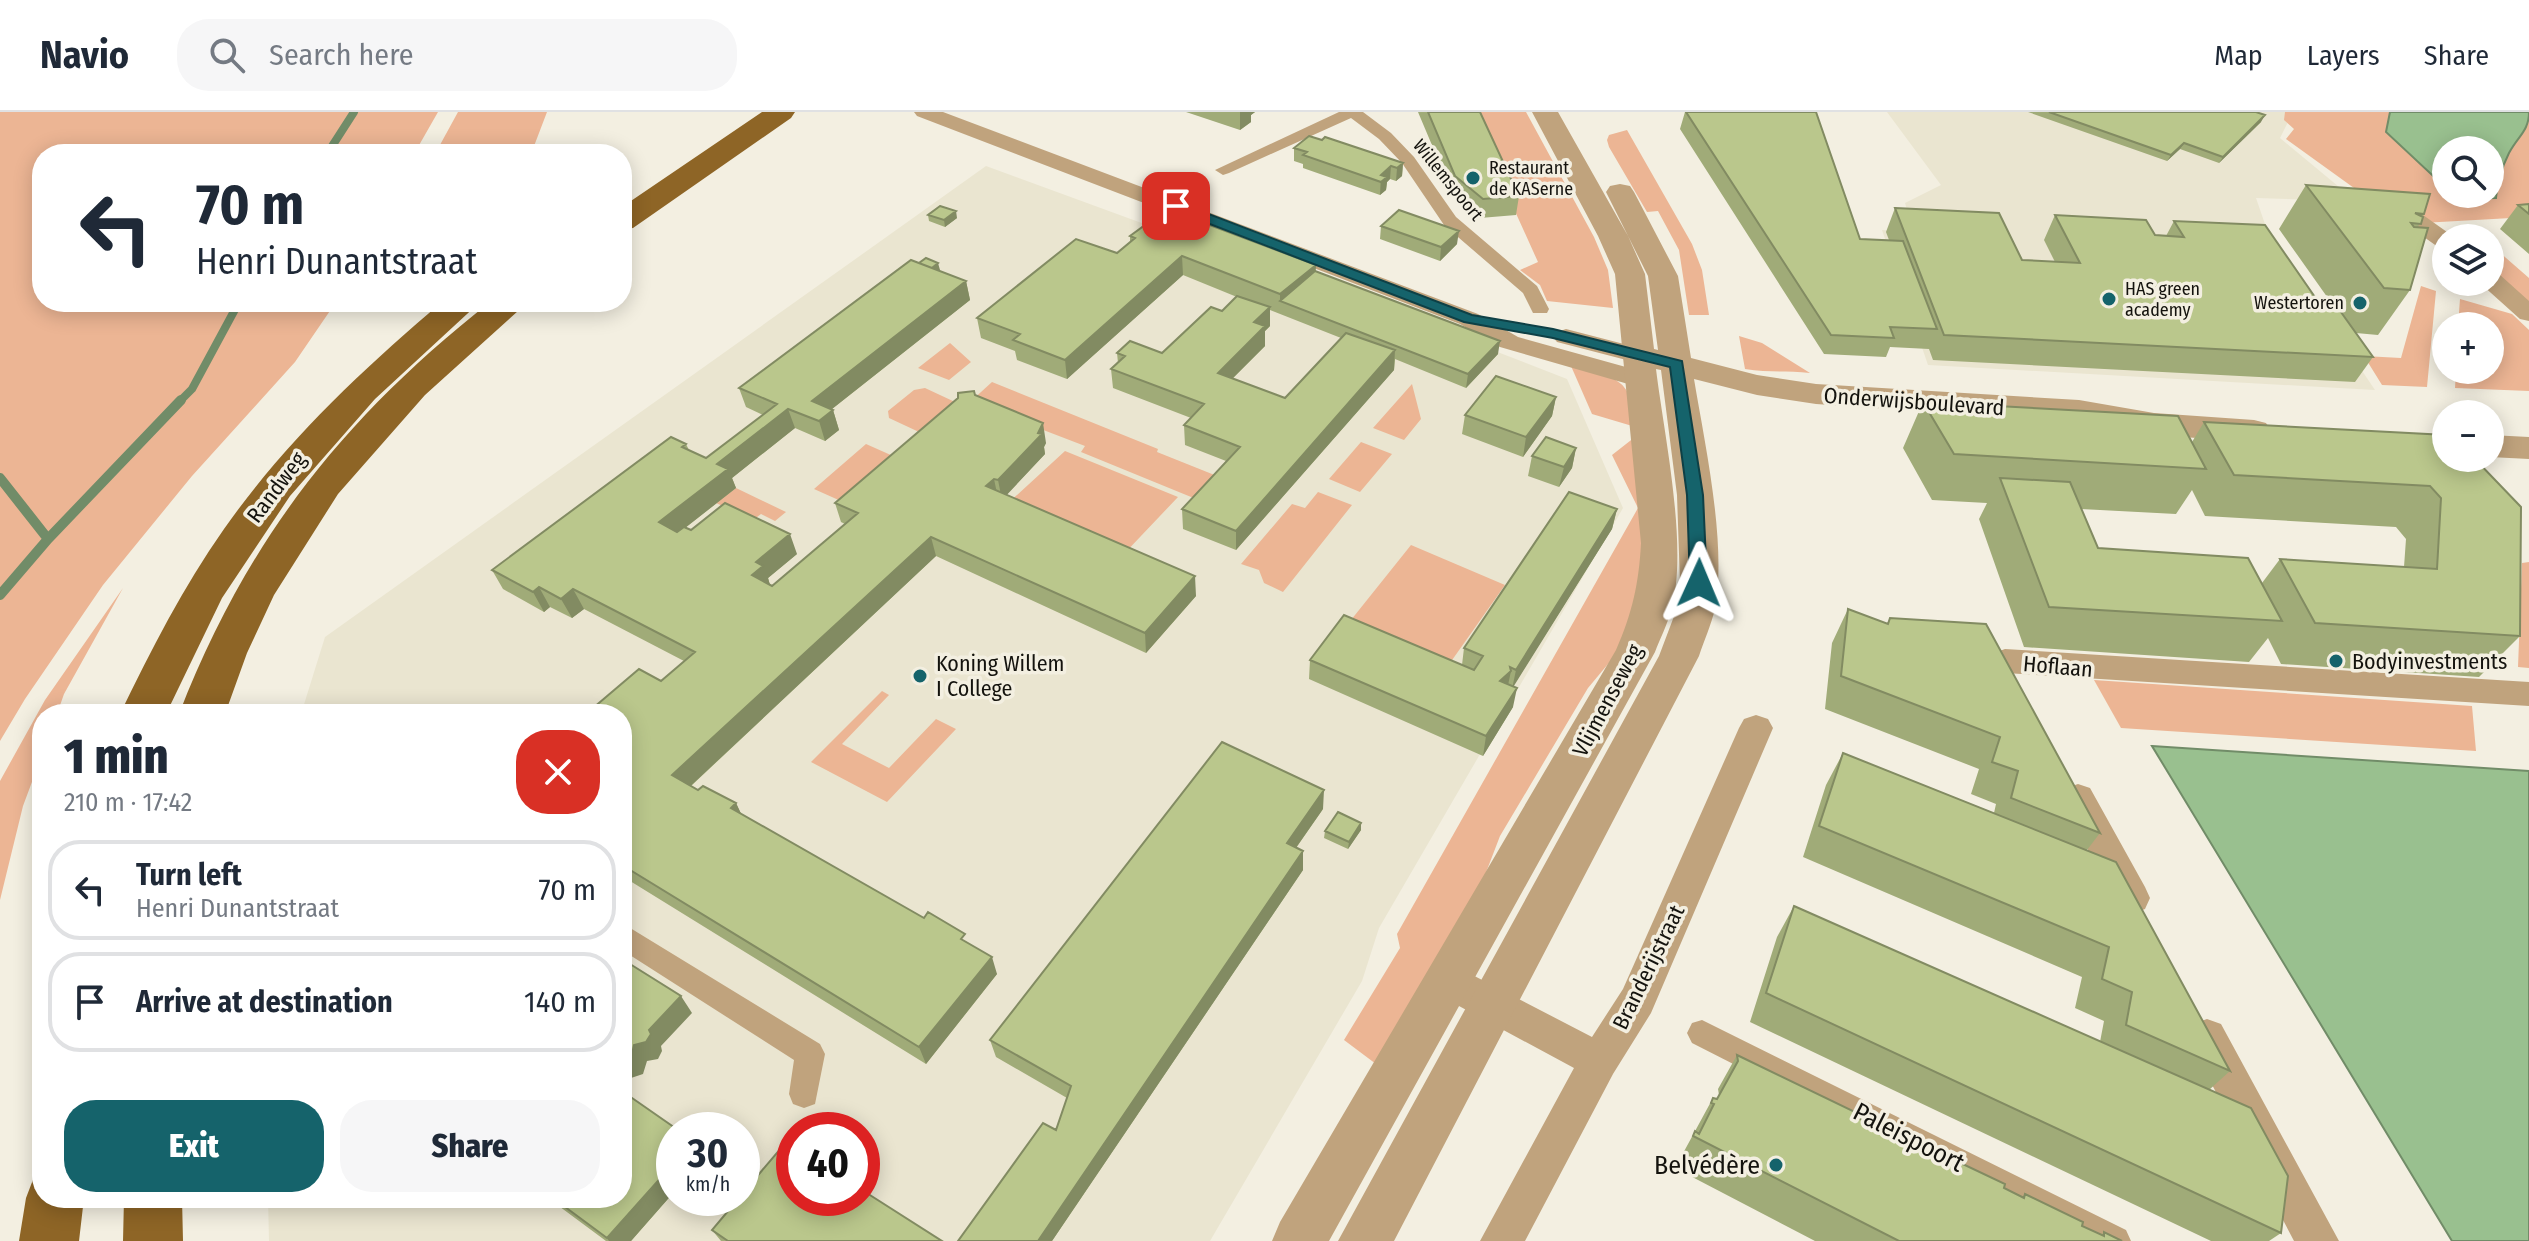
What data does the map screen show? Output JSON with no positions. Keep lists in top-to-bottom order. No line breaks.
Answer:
{"streets":{"main road":["Randweg"],"street":["Willemspoort","Onderwijsboulevard","Hoflaan","Vlijmenseweg","Branderijstraat","Paleispoort"]},"crossings":[["Onderwijsboulevard","Vlijmenseweg"]],"places":["Restaurant de KASerne","HAS green academy","Westertoren","Bodyinvestments","Koning Willem I College","Belvédère"],"page":{"header":"Navio","search":"Search here","nav":["Map","Layers","Share"],"map_buttons":["+","−"],"turn":["70 m","Henri Dunantstraat"],"heading":["1 min","210 m · 17:42"],"list":[{"name":"Turn left","note":"Henri Dunantstraat","value":"70 m"},{"name":"Arrive at destination","value":"140 m"}],"buttons":["Exit","Share"],"speed":"30 km/h","limit":"40"}}
